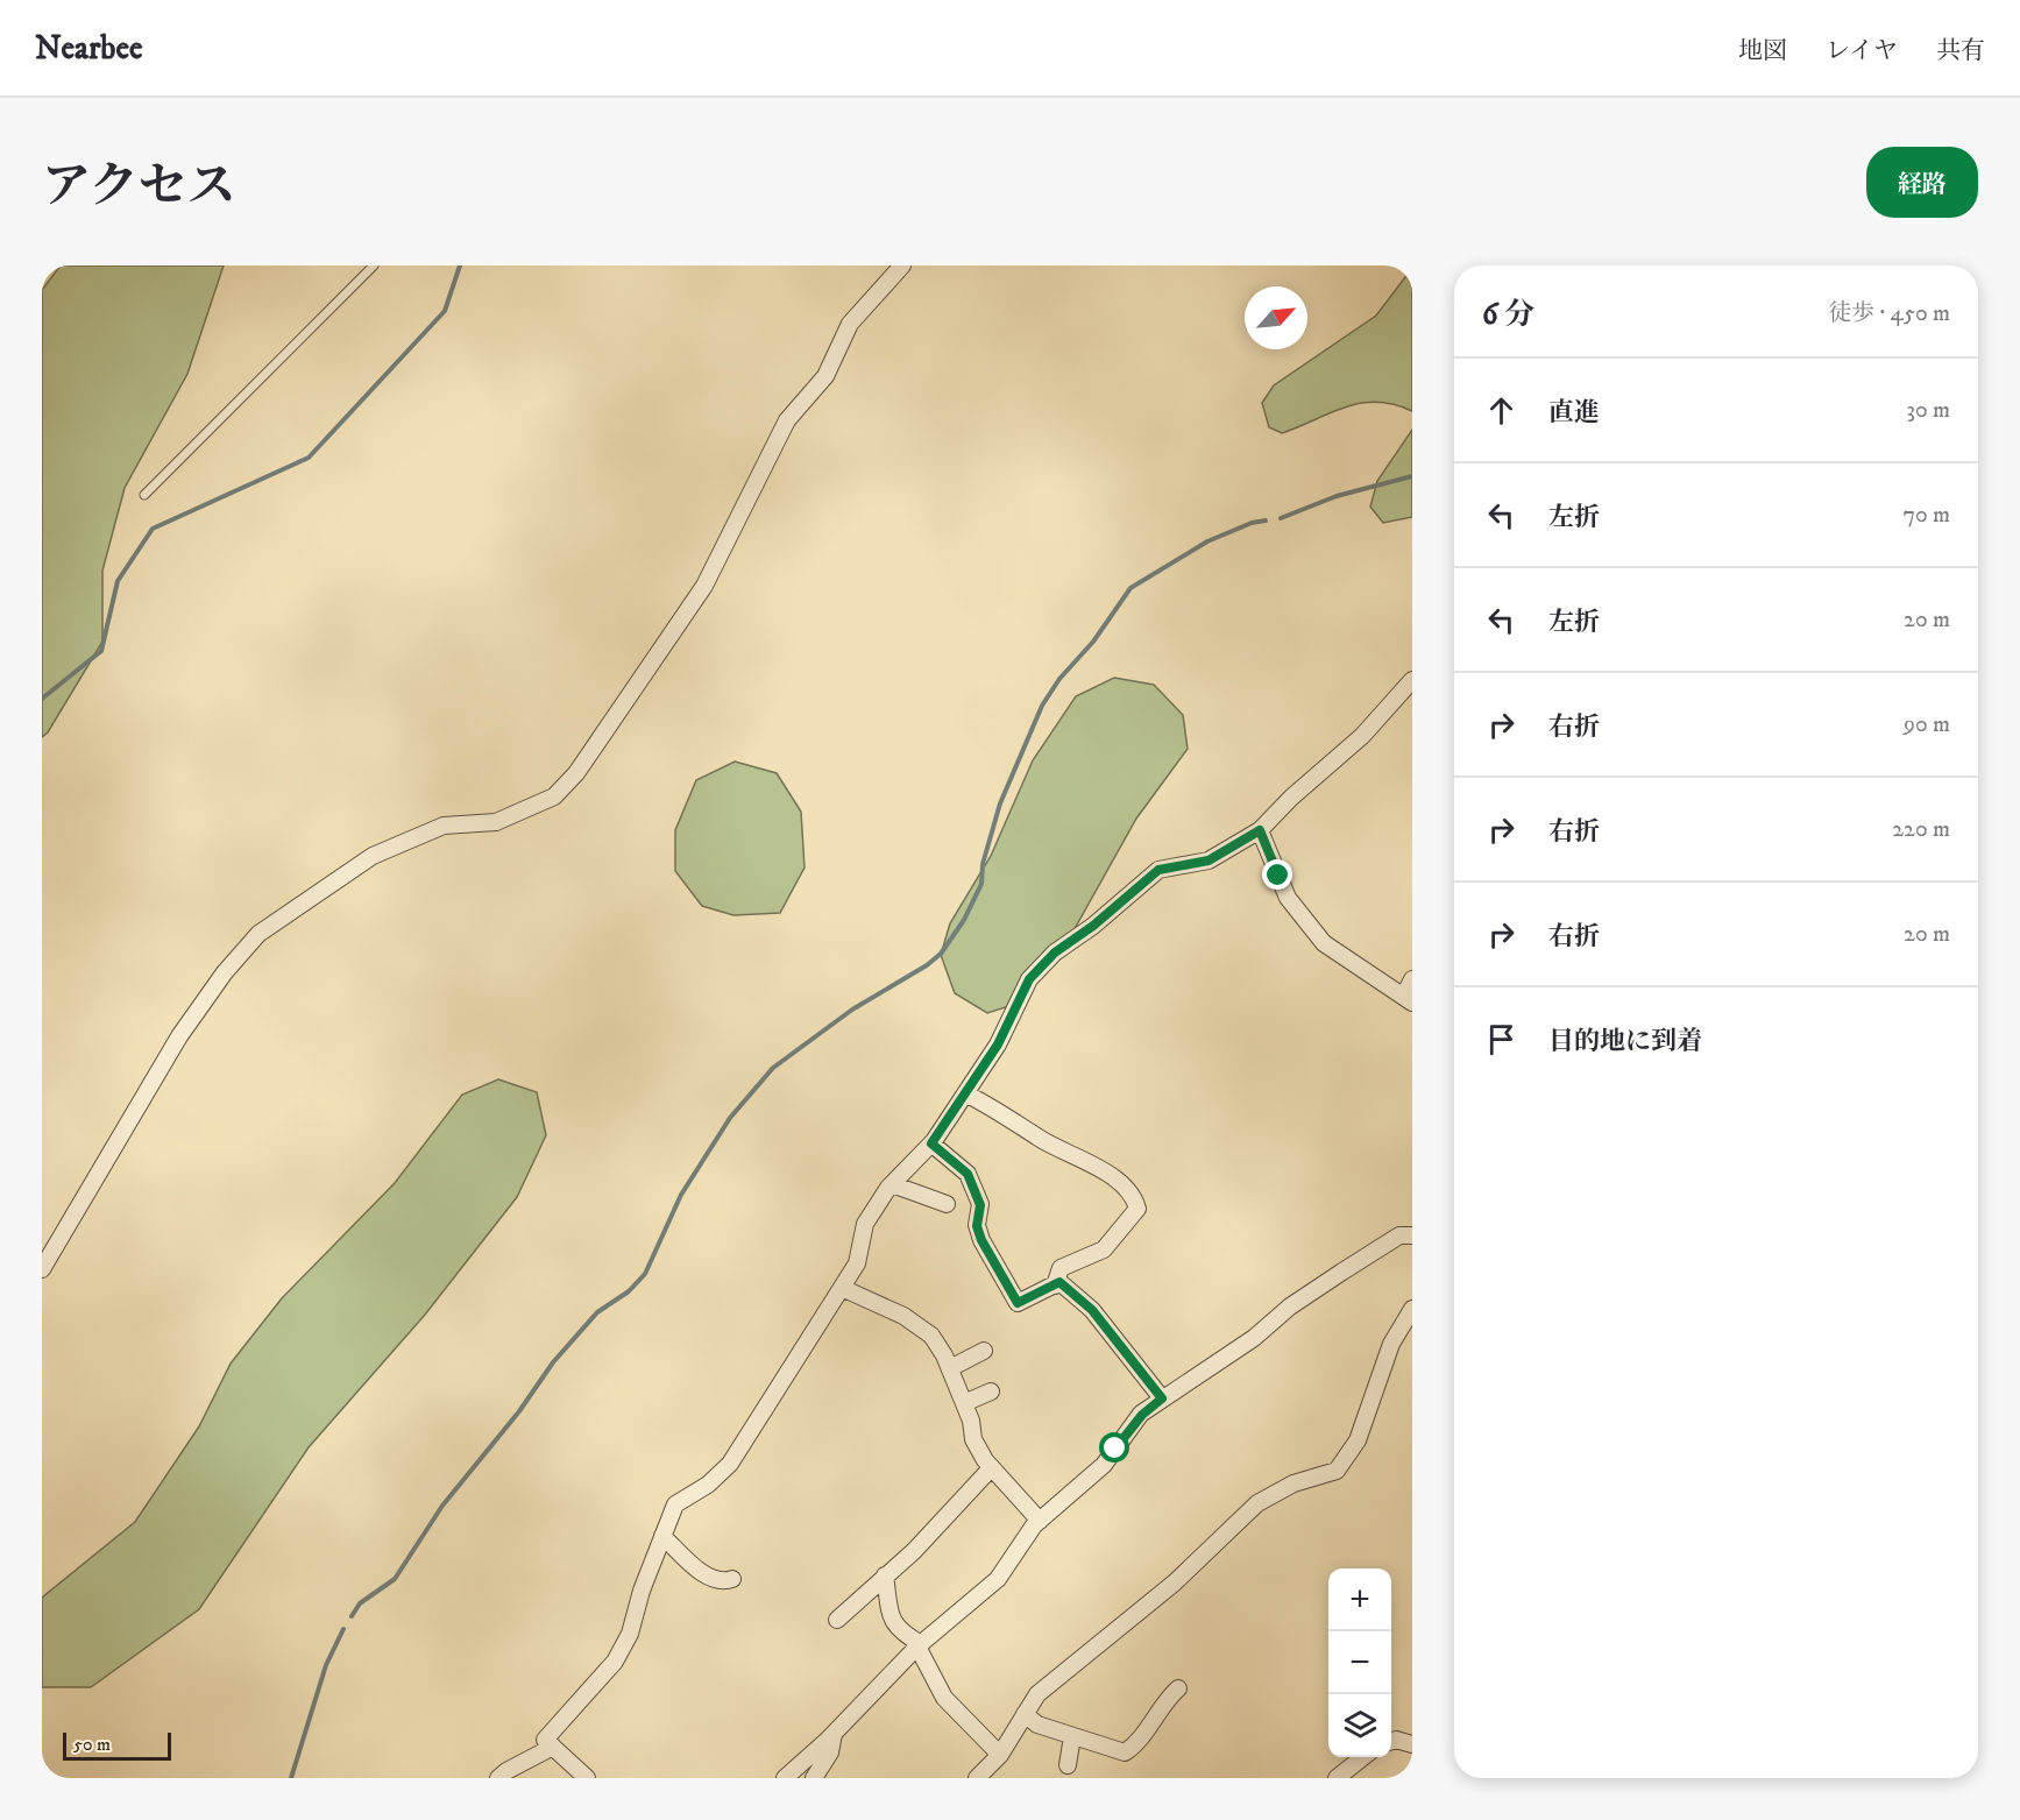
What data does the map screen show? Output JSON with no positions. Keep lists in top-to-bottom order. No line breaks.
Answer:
{"scale_bar":"50 m","north":"top right","page":{"header":"Nearbee","nav":["地図","レイヤ","共有"],"title":"アクセス","buttons":"経路","heading":["6 分","徒歩 · 450 m"],"list":[["直進","30 m"],["左折","70 m"],["左折","20 m"],["右折","90 m"],["右折","220 m"],["右折","20 m"],"目的地に到着"],"map_buttons":["+","−"],"scale":"50 m"}}
